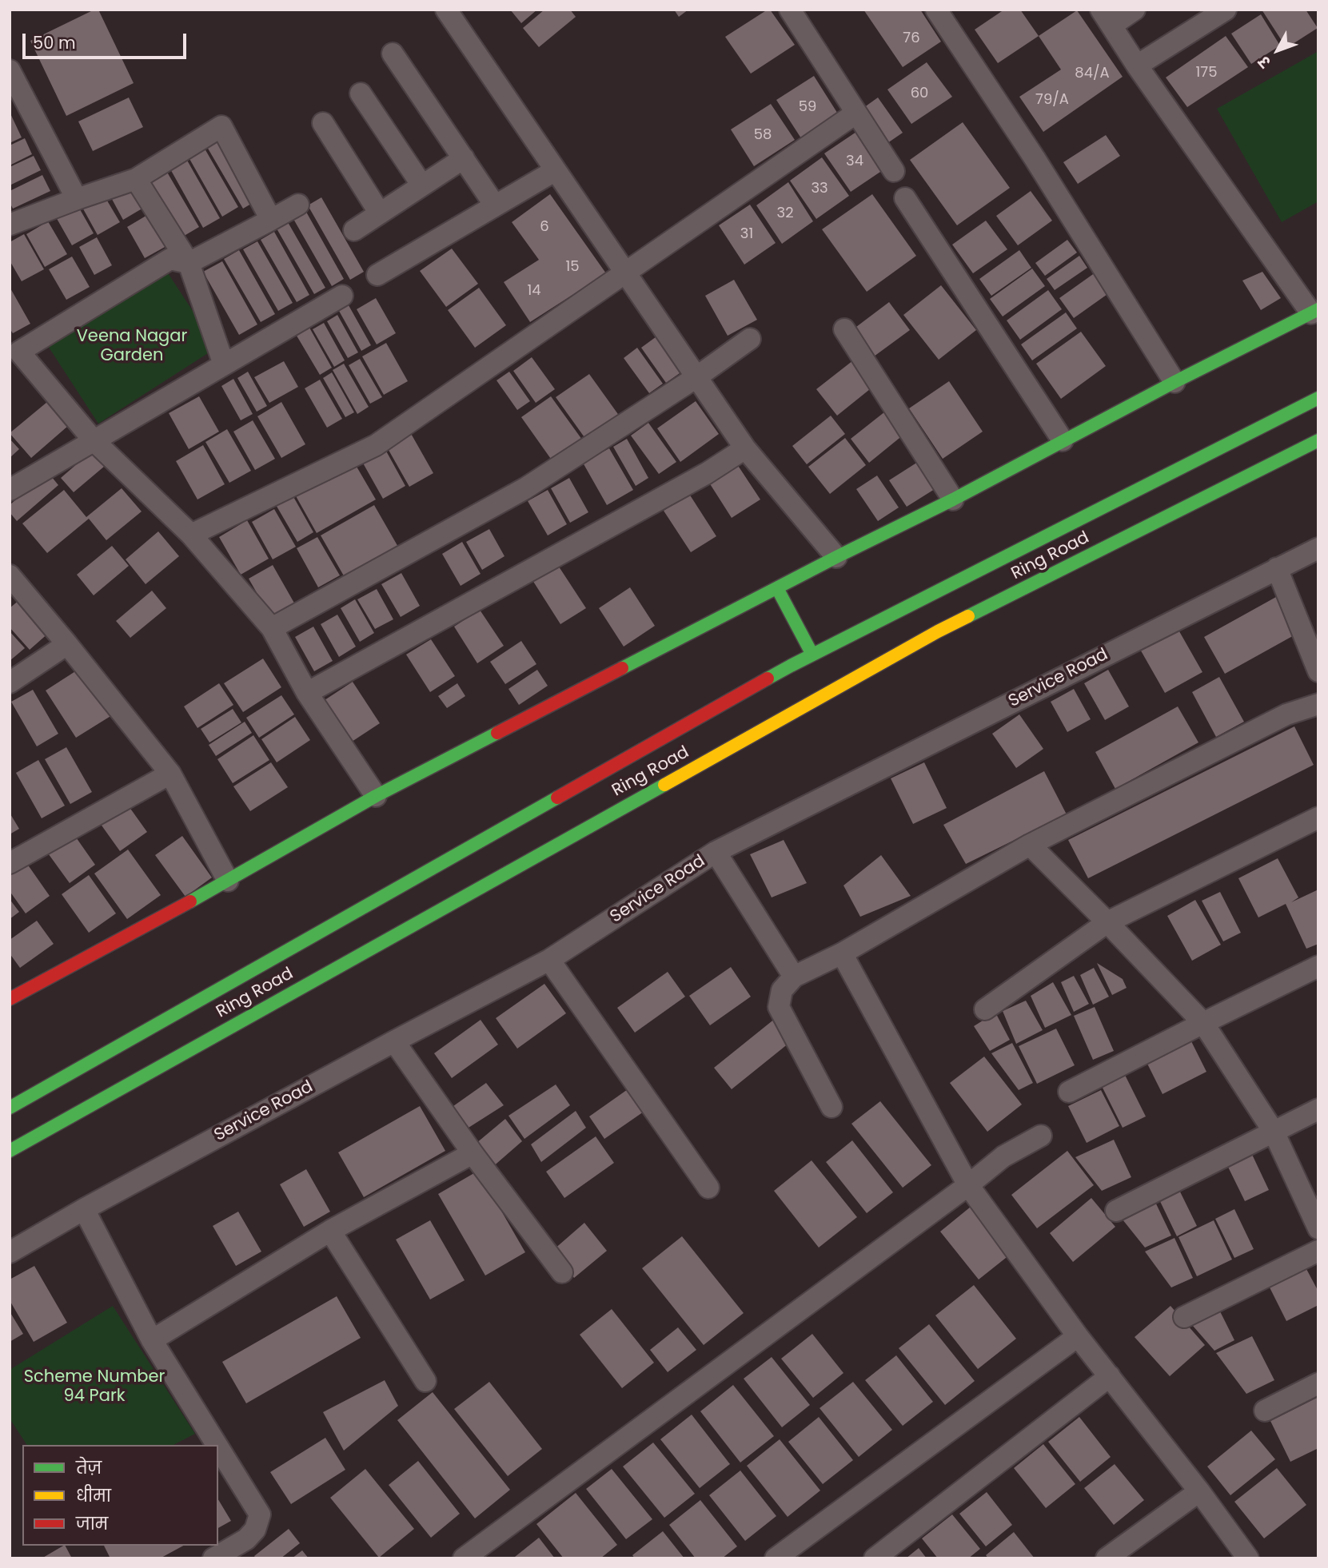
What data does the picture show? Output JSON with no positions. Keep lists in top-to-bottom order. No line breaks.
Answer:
{"streets":{"main road":["Ring Road"],"street":["Service Road"]},"parks":["Veena Nagar Garden","Scheme Number 94 Park"],"house_numbers":["76","175","84/A","60","79/A","59","58","34","33","32","6","31","15","14"],"legend":["तेज़","धीमा","जाम"],"scale_bar":"50 m","north":"bottom left"}
